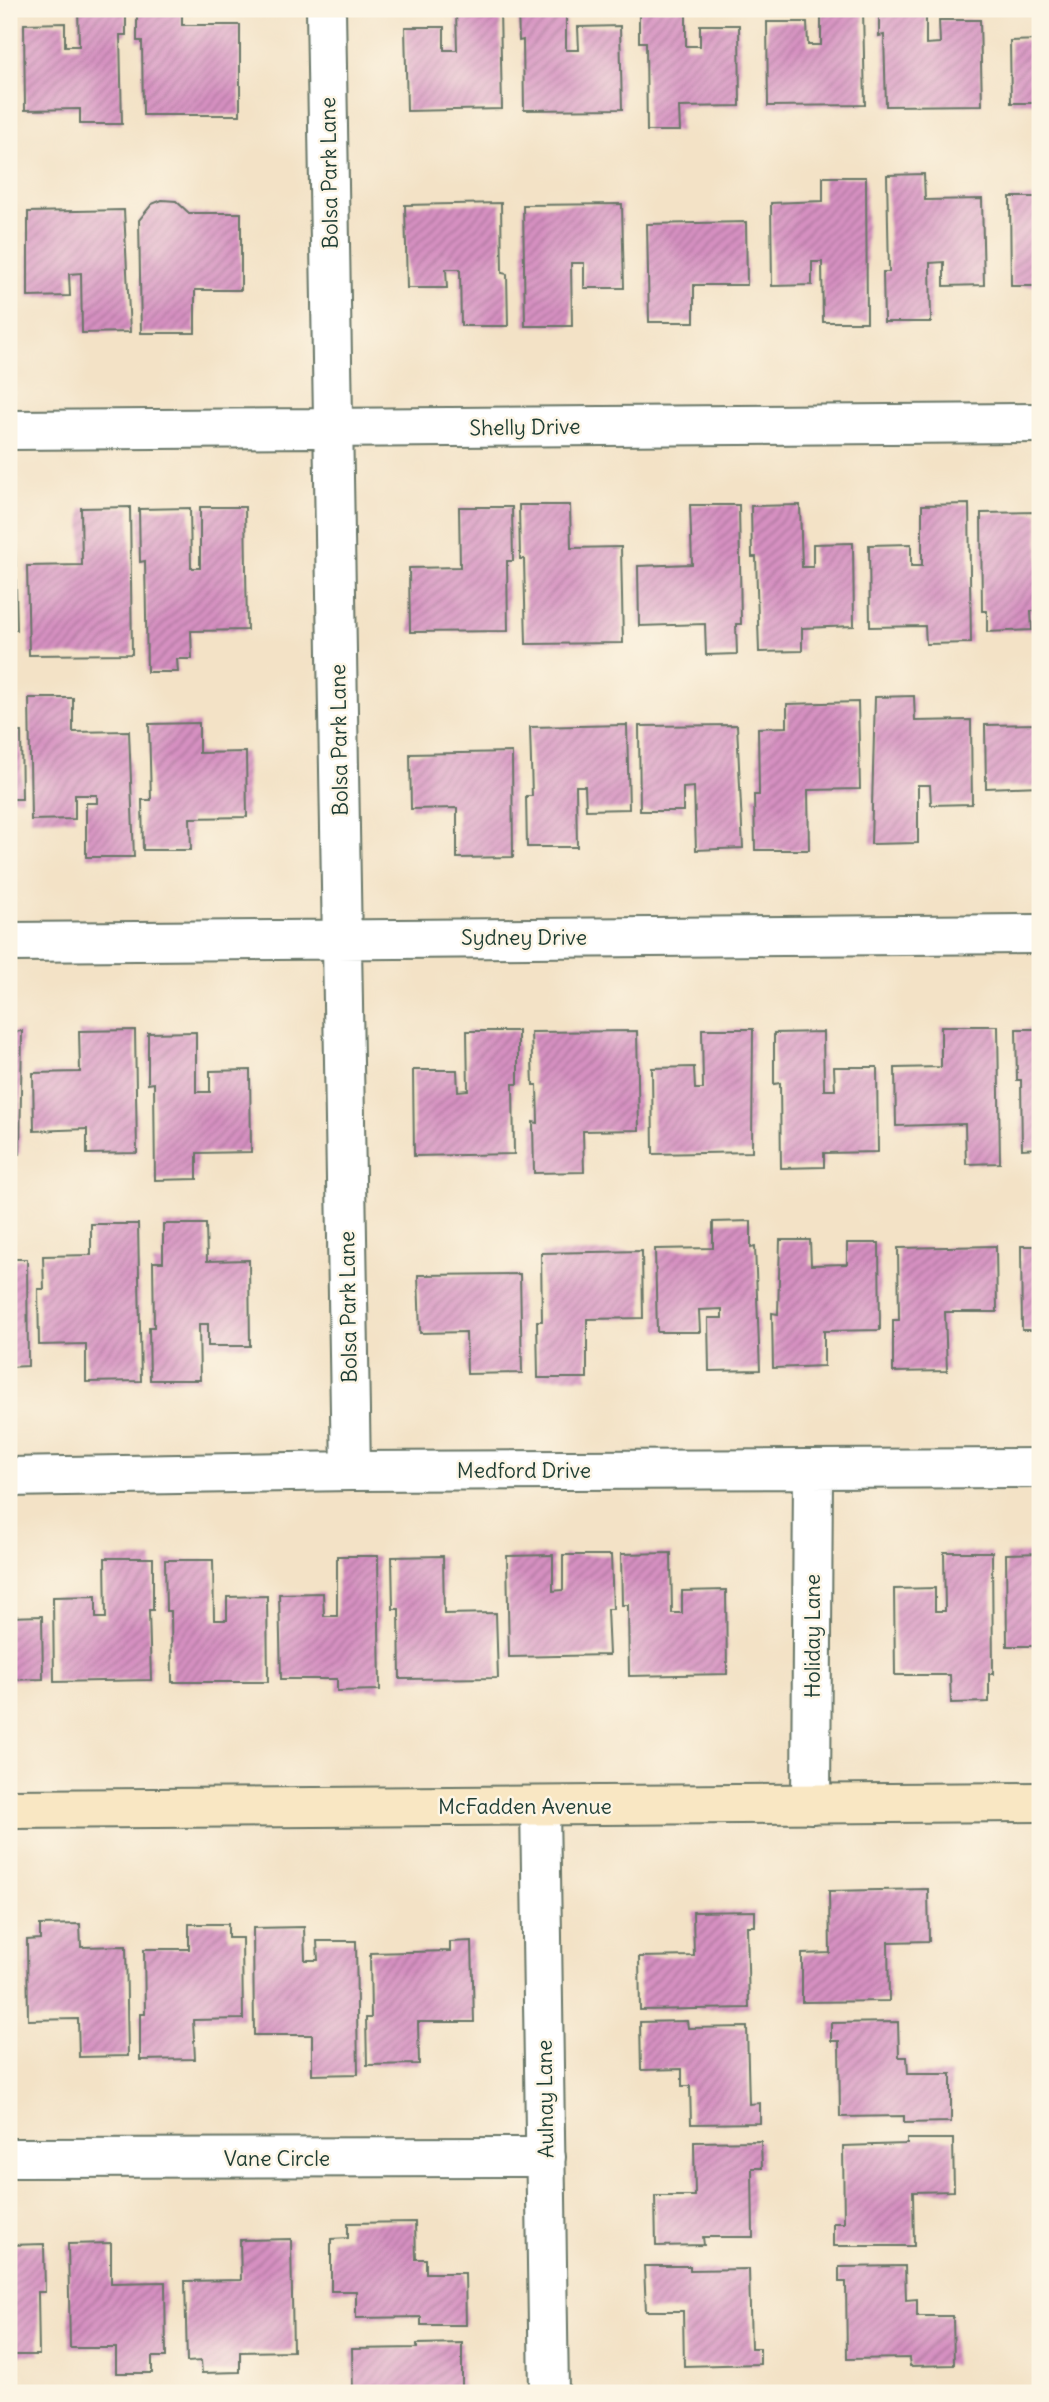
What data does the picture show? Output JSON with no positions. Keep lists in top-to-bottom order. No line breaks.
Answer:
{"streets":{"street":["Bolsa Park Lane","Shelly Drive","Sydney Drive","Medford Drive","Holiday Lane","McFadden Avenue","Aulnay Lane","Vane Circle"]},"crossings":[["Bolsa Park Lane","Shelly Drive"],["Bolsa Park Lane","Sydney Drive"],["Bolsa Park Lane","Medford Drive"],["Medford Drive","Holiday Lane"],["Holiday Lane","McFadden Avenue"],["McFadden Avenue","Aulnay Lane"],["Aulnay Lane","Vane Circle"]]}
